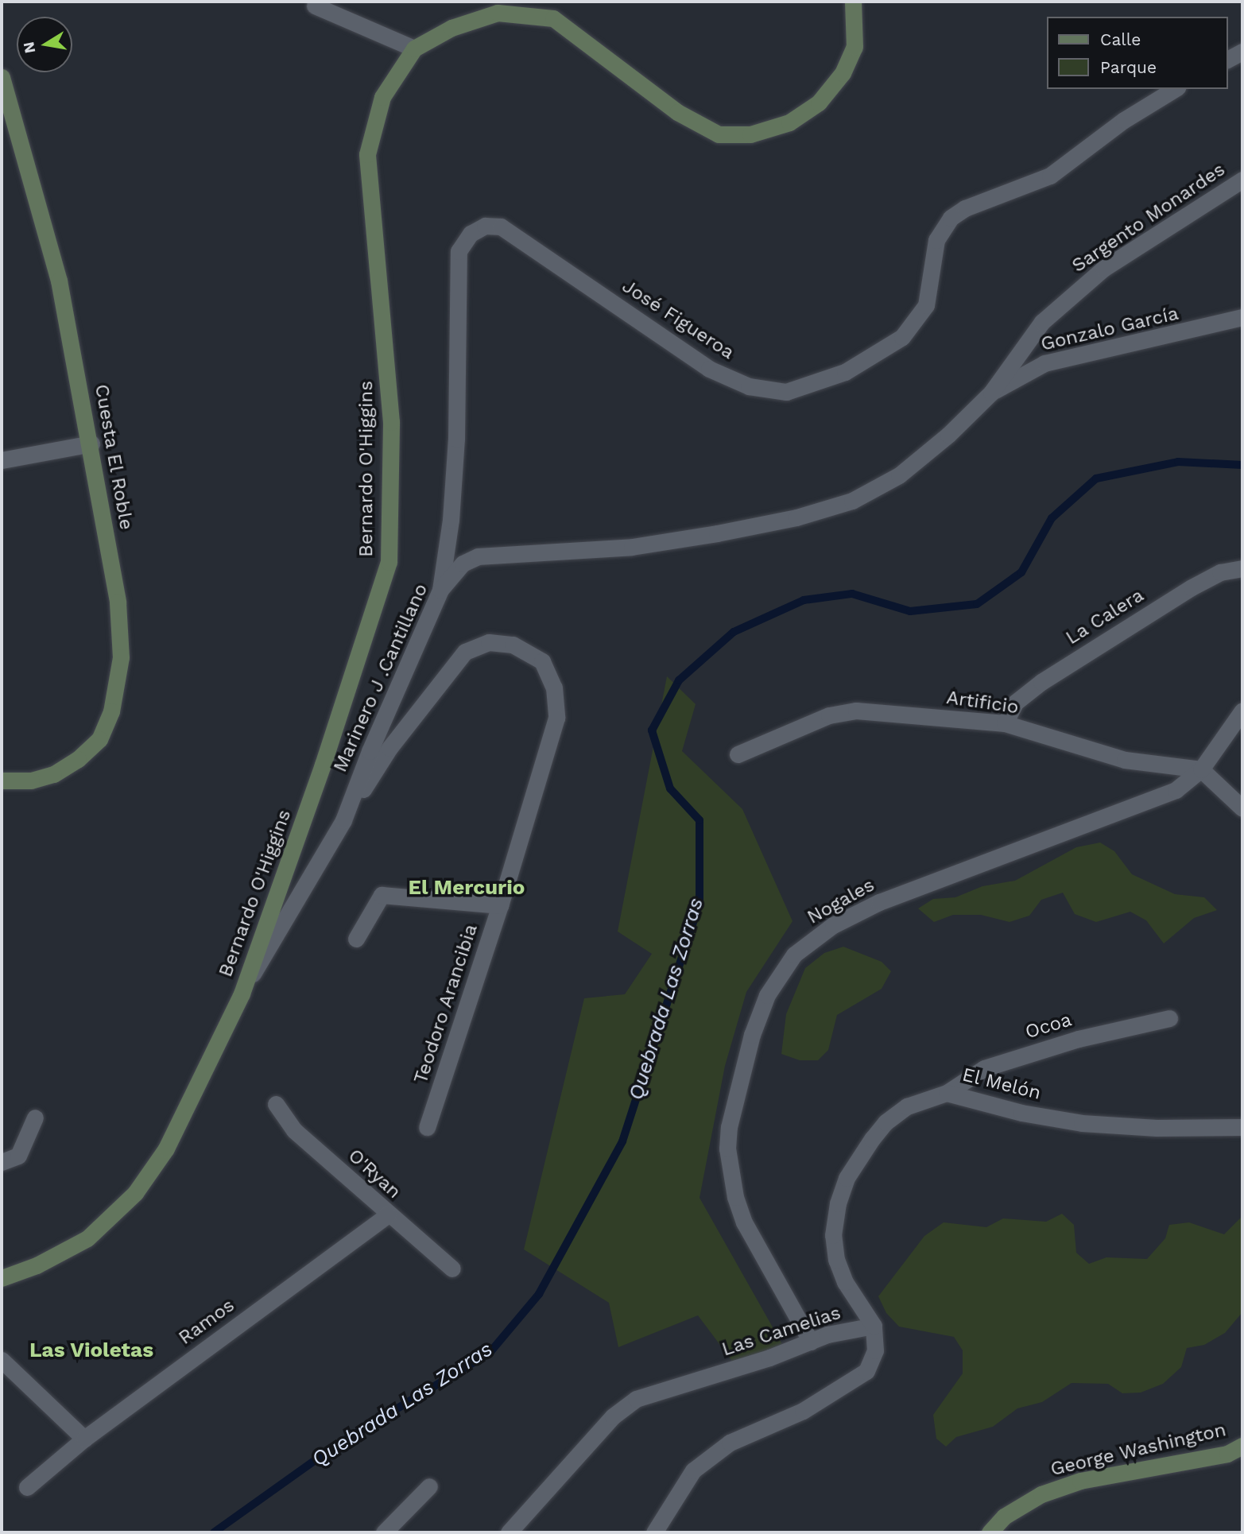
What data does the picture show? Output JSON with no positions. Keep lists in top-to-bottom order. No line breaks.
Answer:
{"streets":{"main road":["Cuesta El Roble","Bernardo O'Higgins","George Washington"],"street":["Sargento Monardes","José Figueroa","Gonzalo García","La Calera","Marinero J .Cantillano","Artificio","Nogales","Teodoro Arancibia","Ocoa","El Melón","O'Ryan","Ramos","Las Camelias"]},"crossings":[["Sargento Monardes","Gonzalo García"],["Sargento Monardes","Marinero J .Cantillano"],["José Figueroa","Marinero J .Cantillano"],["Gonzalo García","Marinero J .Cantillano"],["Bernardo O'Higgins","Marinero J .Cantillano"],["La Calera","Artificio"],["Marinero J .Cantillano","Teodoro Arancibia"],["Artificio","Nogales"],["Nogales","Las Camelias"],["Ocoa","El Melón"],["El Melón","Las Camelias"],["O'Ryan","Ramos"]],"districts":["El Mercurio","Las Violetas"],"water":["Quebrada Las Zorras"],"legend":["Calle","Parque"],"north":"left"}
